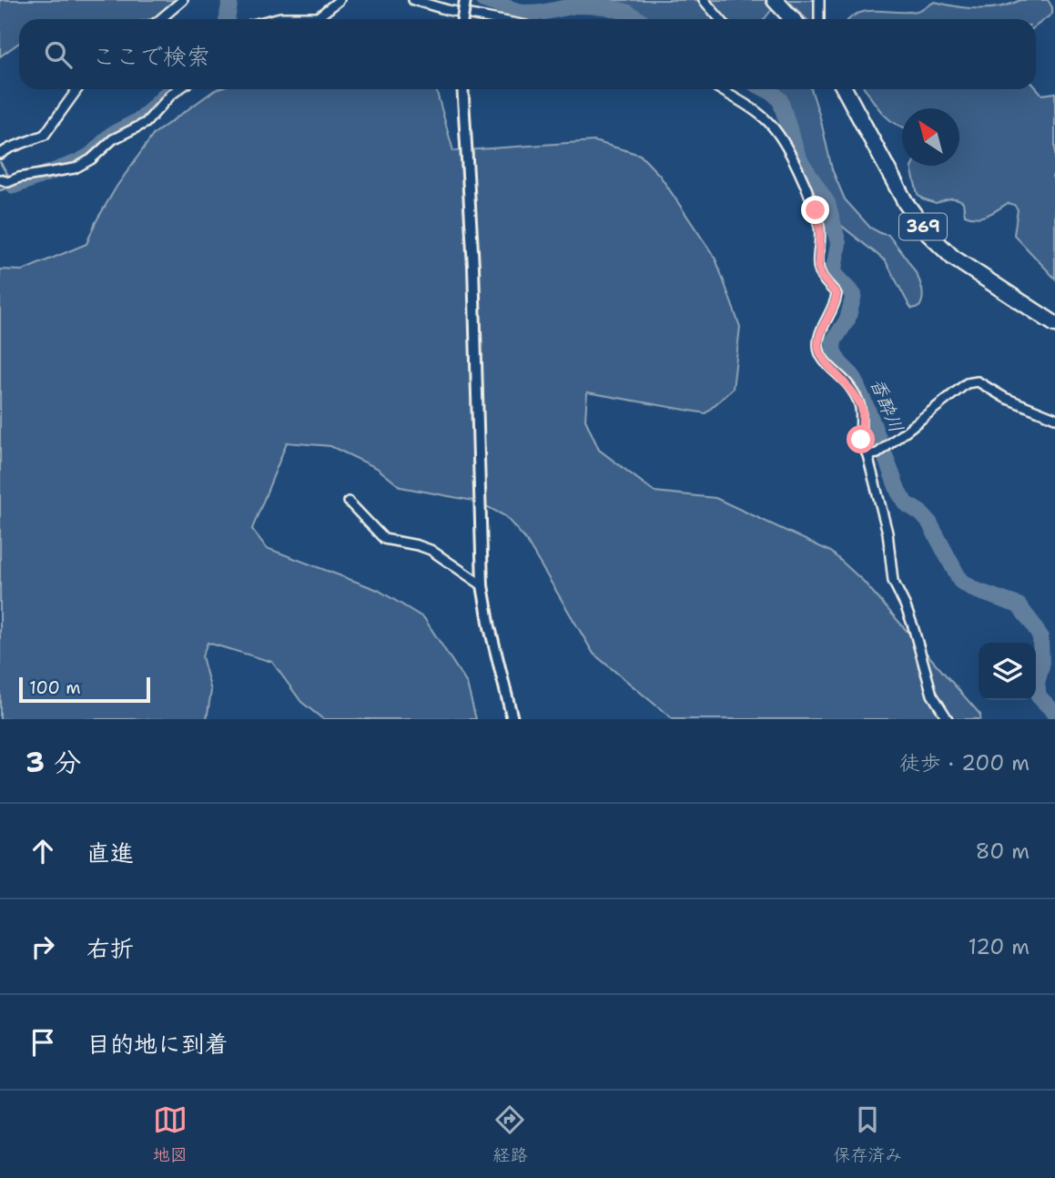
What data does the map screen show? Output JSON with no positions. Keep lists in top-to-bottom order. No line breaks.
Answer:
{"streets":{"highway":["369"]},"water":["香酔川"],"scale_bar":"100 m","north":"top left","page":{"search":"ここで検索","scale":"100 m","heading":["3 分","徒歩 · 200 m"],"list":[["直進","80 m"],["右折","120 m"],"目的地に到着"],"nav":["地図","経路","保存済み"]}}
